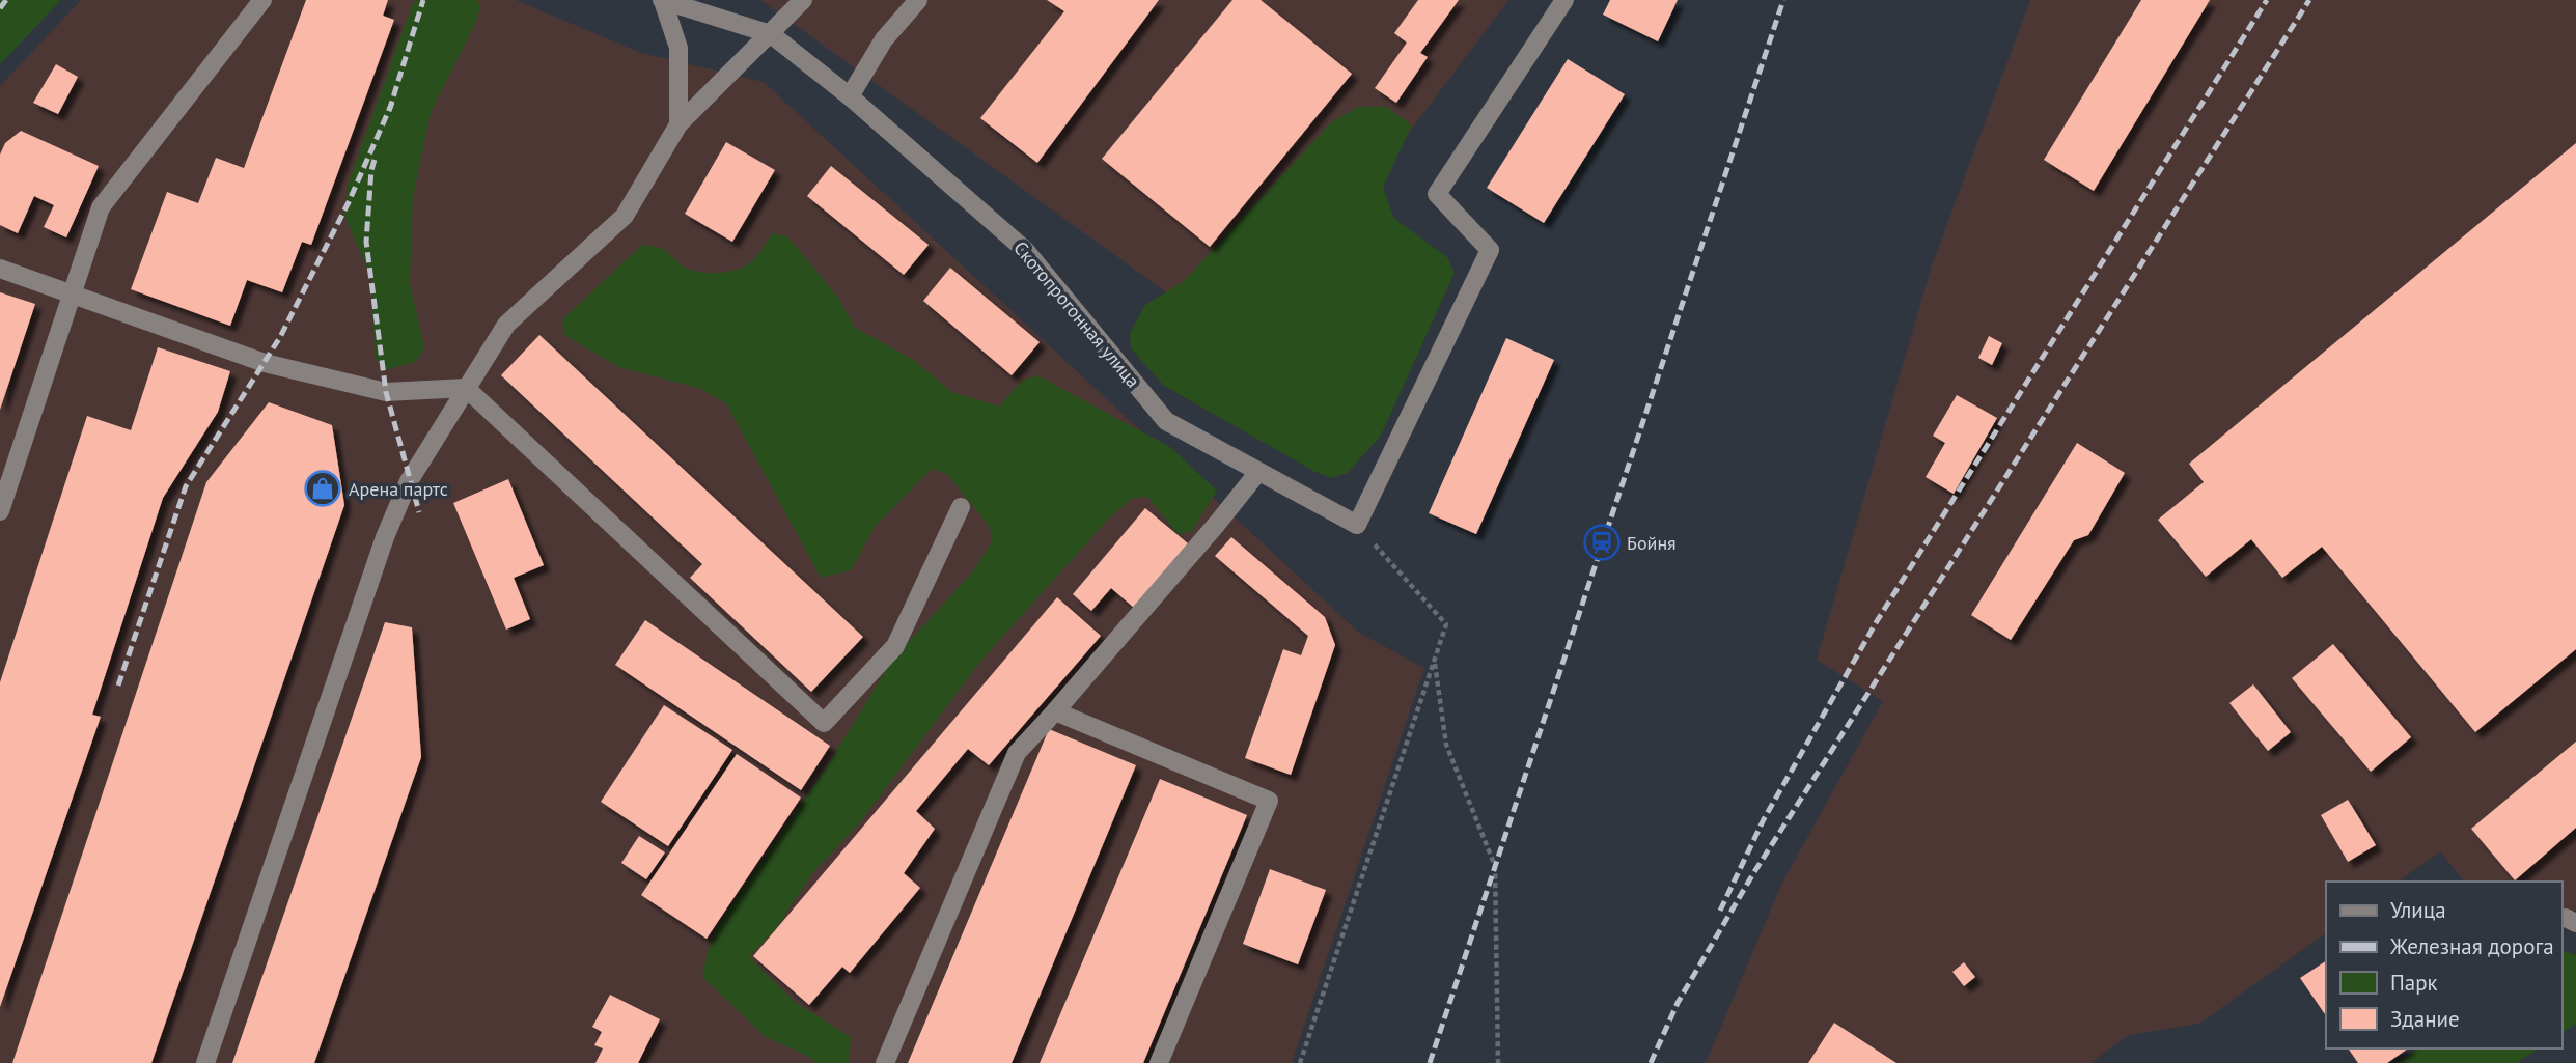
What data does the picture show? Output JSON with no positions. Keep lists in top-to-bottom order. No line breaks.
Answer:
{"streets":{"street":["Скотопрогонная улица"]},"places":{"shop":["Арена партс"],"station":["Бойня"]},"legend":["Улица","Железная дорога","Парк","Здание"]}
